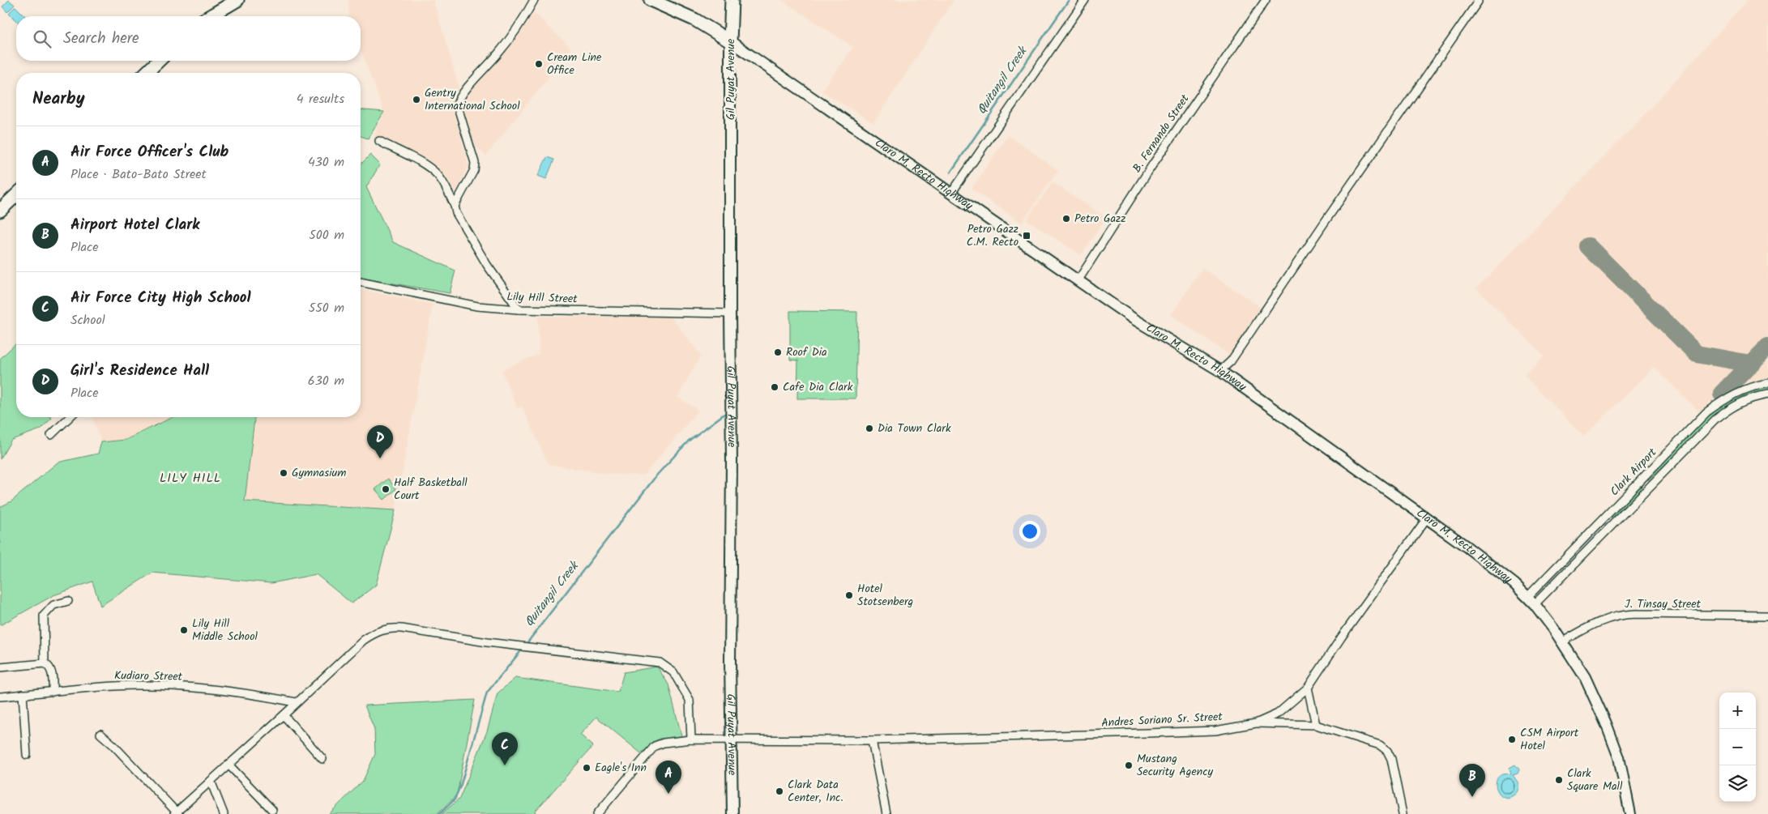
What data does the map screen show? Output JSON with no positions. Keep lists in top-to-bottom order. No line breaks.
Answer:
{"streets":{"main road":["Gil Puyat Avenue","Claro M. Recto Highway"],"street":["B. Fernando Street","Lily Hill Street","Clark Airport","J. Tinsay Street","Kudiaro Street","Andres Soriano Sr. Street"]},"crossings":[["Gil Puyat Avenue","Claro M. Recto Highway"],["Gil Puyat Avenue","Lily Hill Street"],["Gil Puyat Avenue","Andres Soriano Sr. Street"],["B. Fernando Street","Claro M. Recto Highway"],["Claro M. Recto Highway","Clark Airport"],["Claro M. Recto Highway","J. Tinsay Street"],["Claro M. Recto Highway","Andres Soriano Sr. Street"]],"districts":["LILY HILL"],"water":["Quitangil Creek"],"places":{"other":["Cream Line Office","Gentry International School","Petro Gazz","Roof Dia","Cafe Dia Clark","Dia Town Clark","Gymnasium","Half Basketball Court","Hotel Stotsenberg","Lily Hill Middle School","CSM Airport Hotel","Mustang Security Agency","Eagle's Inn","Clark Square Mall","Clark Data Center, Inc."],"transit":["Petro Gazz C.M. Recto"]},"page":{"search":"Search here","heading":["Nearby","4 results"],"list":[{"mark":"A","name":"Air Force Officer's Club","note":"Place · Bato-Bato Street","value":"430 m"},{"mark":"B","name":"Airport Hotel Clark","note":"Place","value":"500 m"},{"mark":"C","name":"Air Force City High School","note":"School","value":"550 m"},{"mark":"D","name":"Girl's Residence Hall","note":"Place","value":"630 m"}],"pins":["D","C","A","B"],"map_buttons":["+","−"]}}
